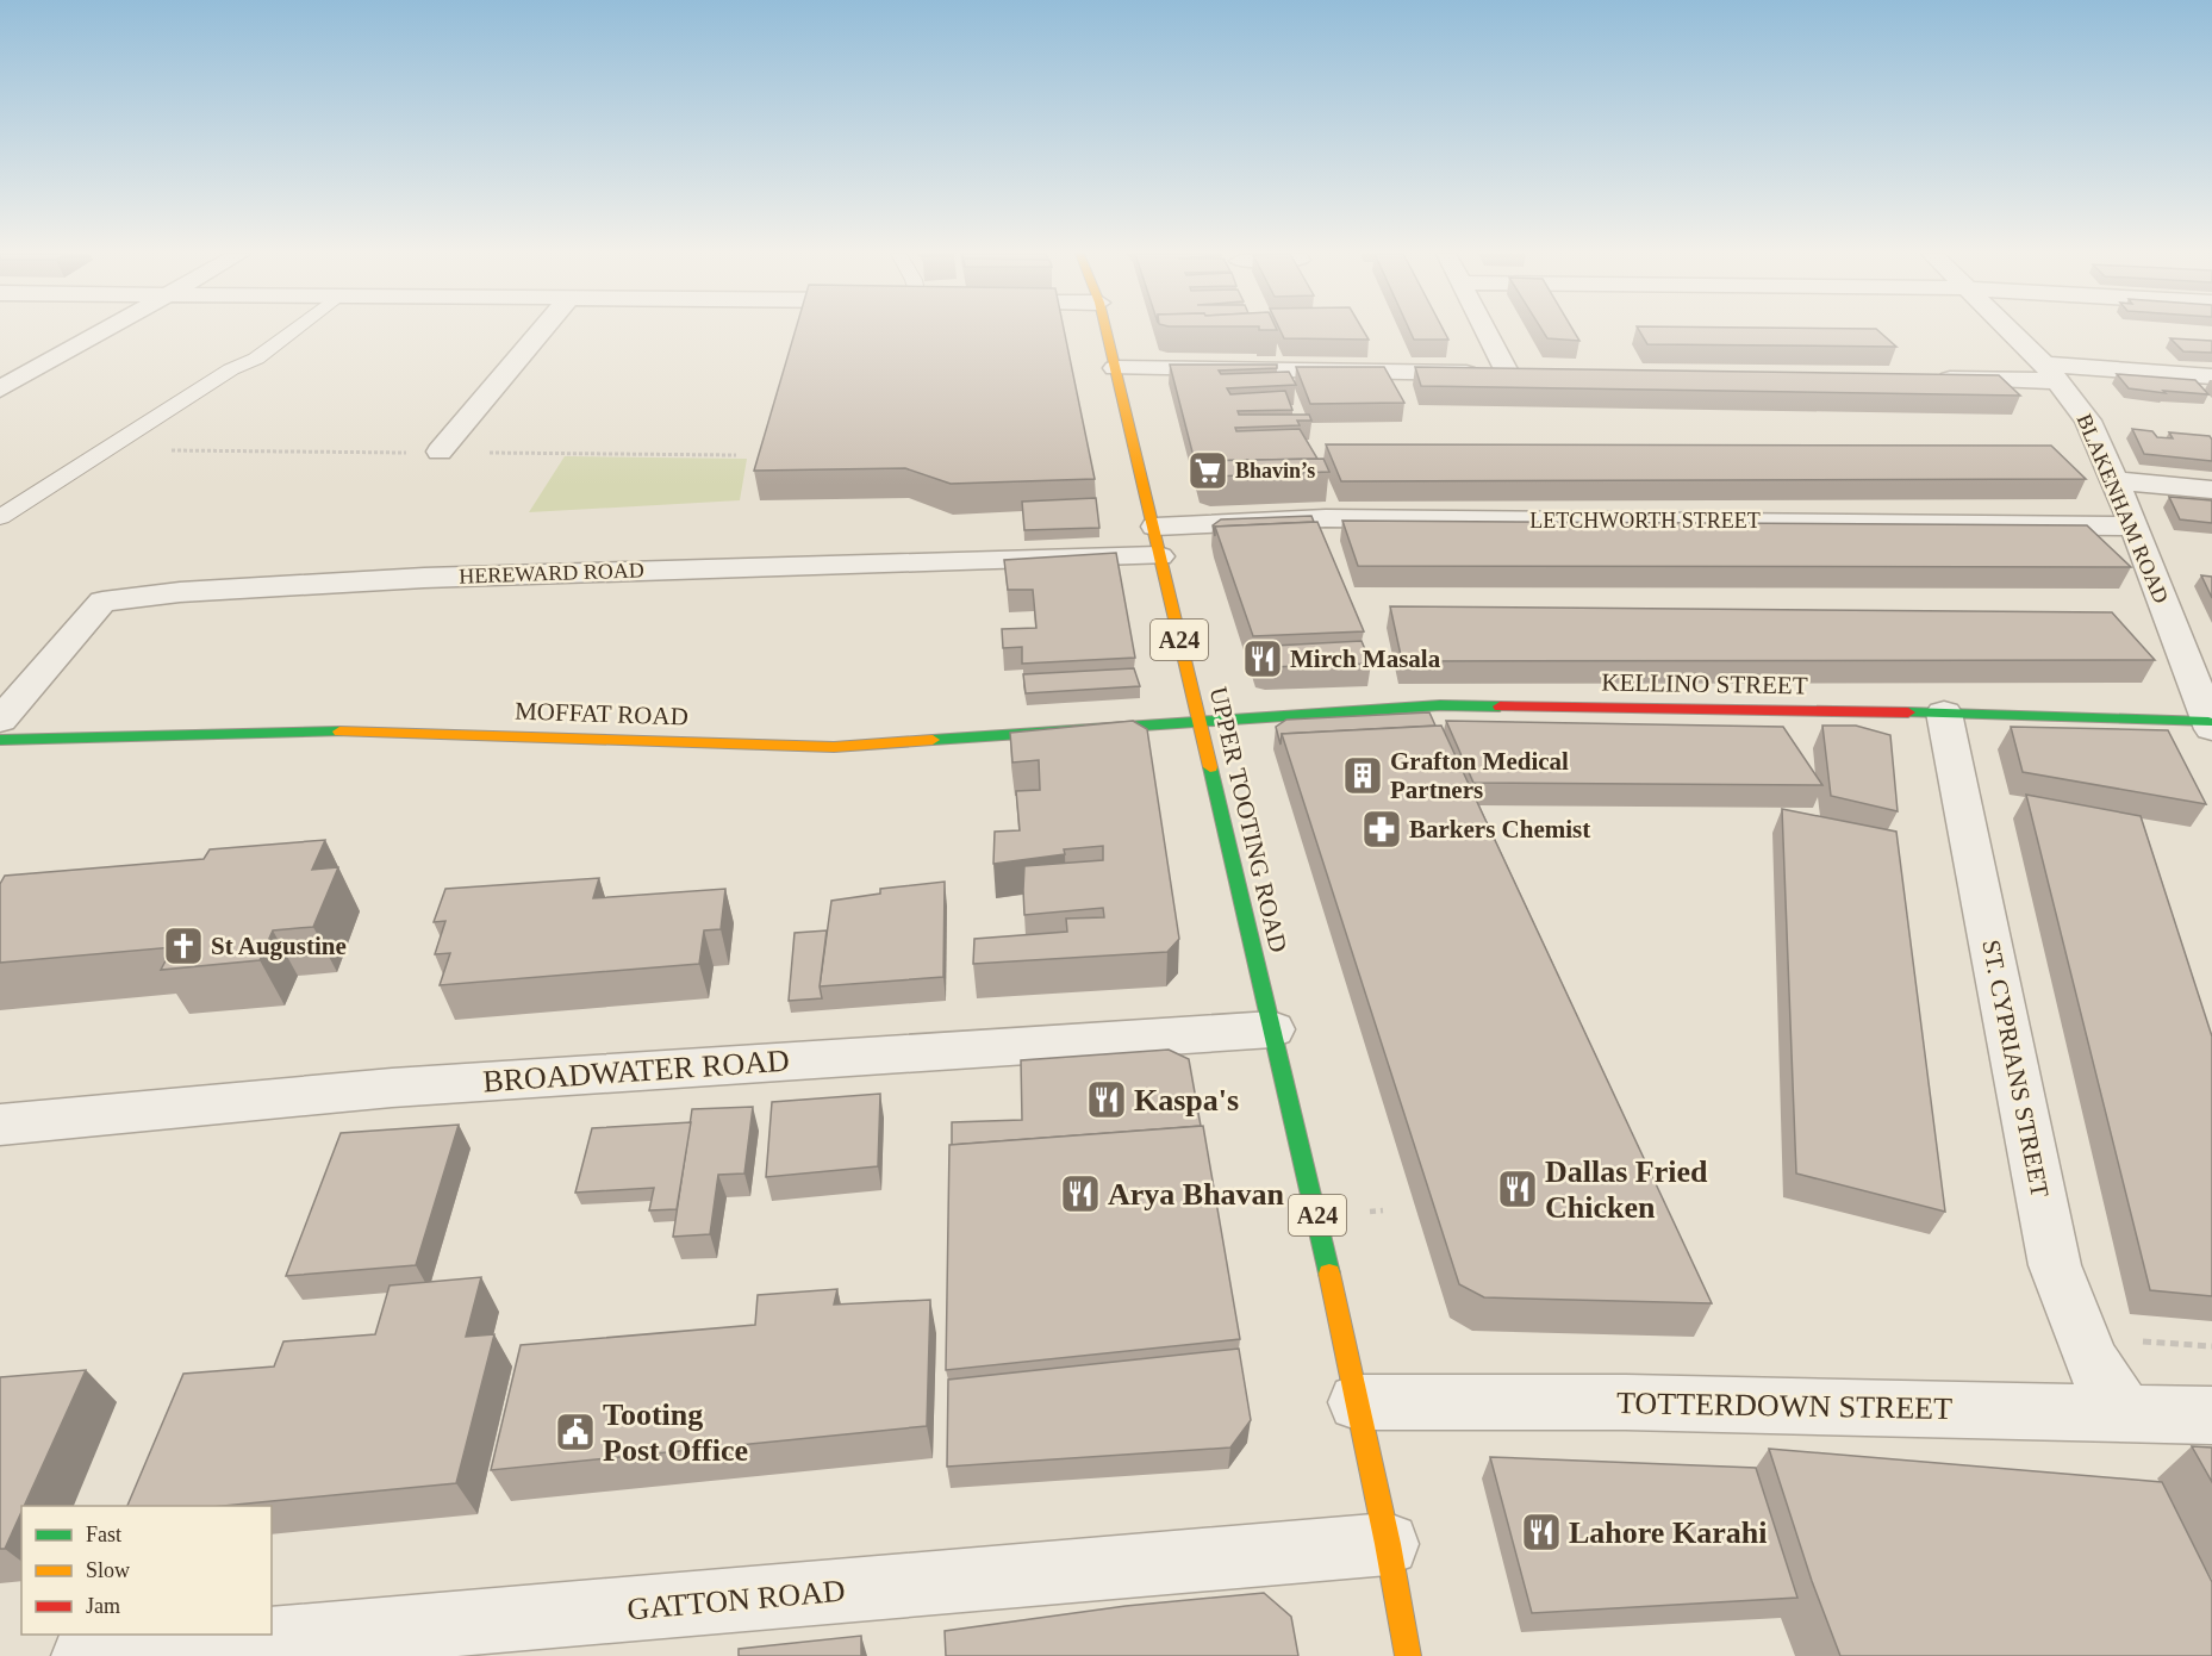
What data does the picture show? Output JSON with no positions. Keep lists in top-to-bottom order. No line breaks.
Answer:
{"streets":{"main road":["A24","KELLINO STREET","MOFFAT ROAD","UPPER TOOTING ROAD"],"street":["BLAKENHAM ROAD","LETCHWORTH STREET","HEREWARD ROAD","ST. CYPRIANS STREET","BROADWATER ROAD","TOTTERDOWN STREET","GATTON ROAD"]},"crossings":[["BLAKENHAM ROAD","LETCHWORTH STREET"],["BLAKENHAM ROAD","KELLINO STREET"],["LETCHWORTH STREET","HEREWARD ROAD"],["LETCHWORTH STREET","UPPER TOOTING ROAD"],["HEREWARD ROAD","UPPER TOOTING ROAD"],["A24","UPPER TOOTING ROAD"],["A24","TOTTERDOWN STREET"],["A24","GATTON ROAD"],["KELLINO STREET","MOFFAT ROAD"],["KELLINO STREET","UPPER TOOTING ROAD"],["KELLINO STREET","ST. CYPRIANS STREET"],["MOFFAT ROAD","UPPER TOOTING ROAD"],["UPPER TOOTING ROAD","BROADWATER ROAD"],["UPPER TOOTING ROAD","TOTTERDOWN STREET"],["ST. CYPRIANS STREET","TOTTERDOWN STREET"]],"places":{"supermarket":["Bhavin’s"],"restaurant":["Mirch Masala","Kaspa's","Dallas Fried Chicken","Arya Bhavan","Lahore Karahi"],"building":["Grafton Medical Partners"],"pharmacy":["Barkers Chemist"],"church":["St Augustine"],"public building":["Tooting Post Office"]},"legend":["Fast","Slow","Jam"]}
